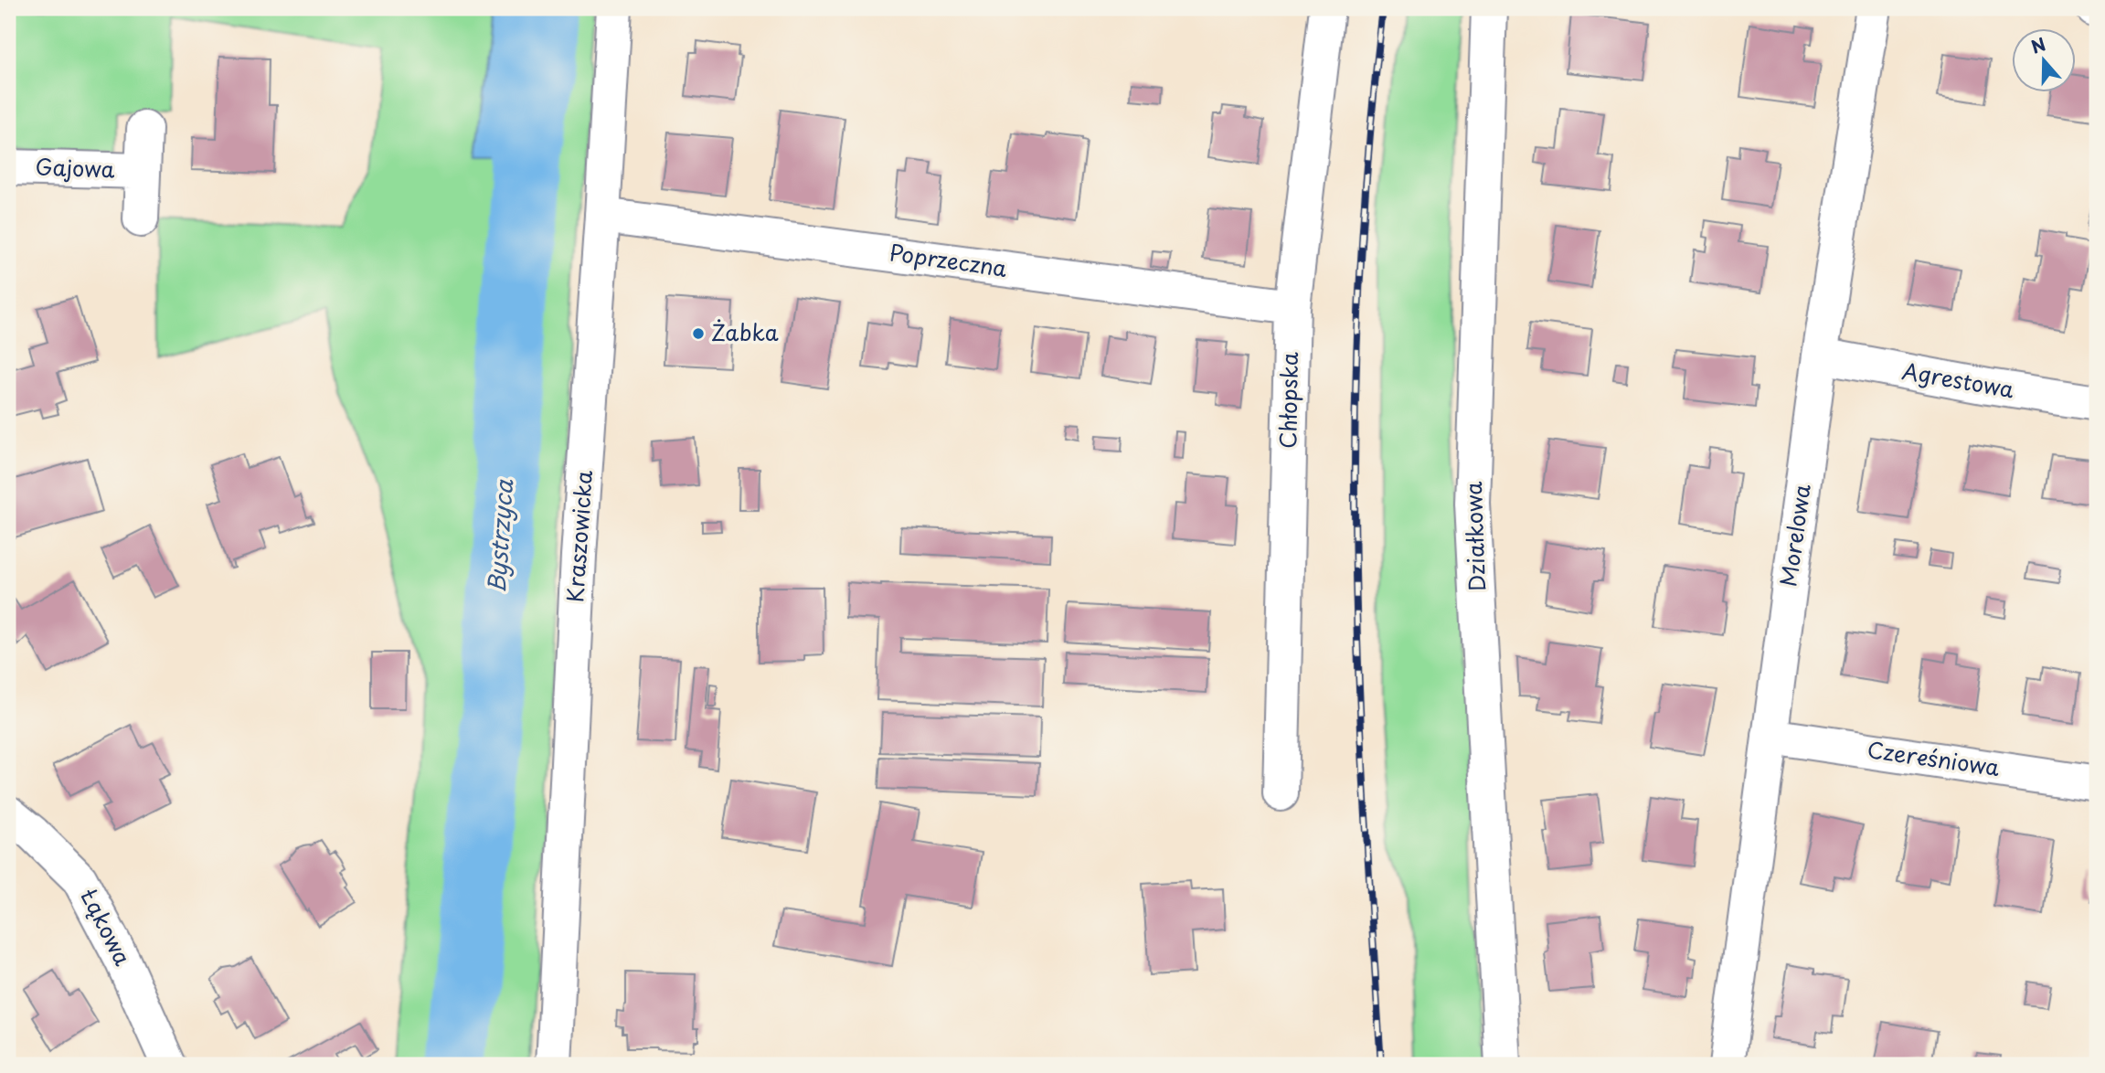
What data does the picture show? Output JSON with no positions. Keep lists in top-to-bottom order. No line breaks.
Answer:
{"streets":{"street":["Gajowa","Poprzeczna","Agrestowa","Chłopska","Morelowa","Kraszowicka","Działkowa","Czereśniowa","Łąkowa"]},"crossings":[["Poprzeczna","Chłopska"],["Poprzeczna","Kraszowicka"],["Agrestowa","Morelowa"],["Morelowa","Czereśniowa"]],"water":["Bystrzyca"],"places":["Żabka"],"north":"top"}
